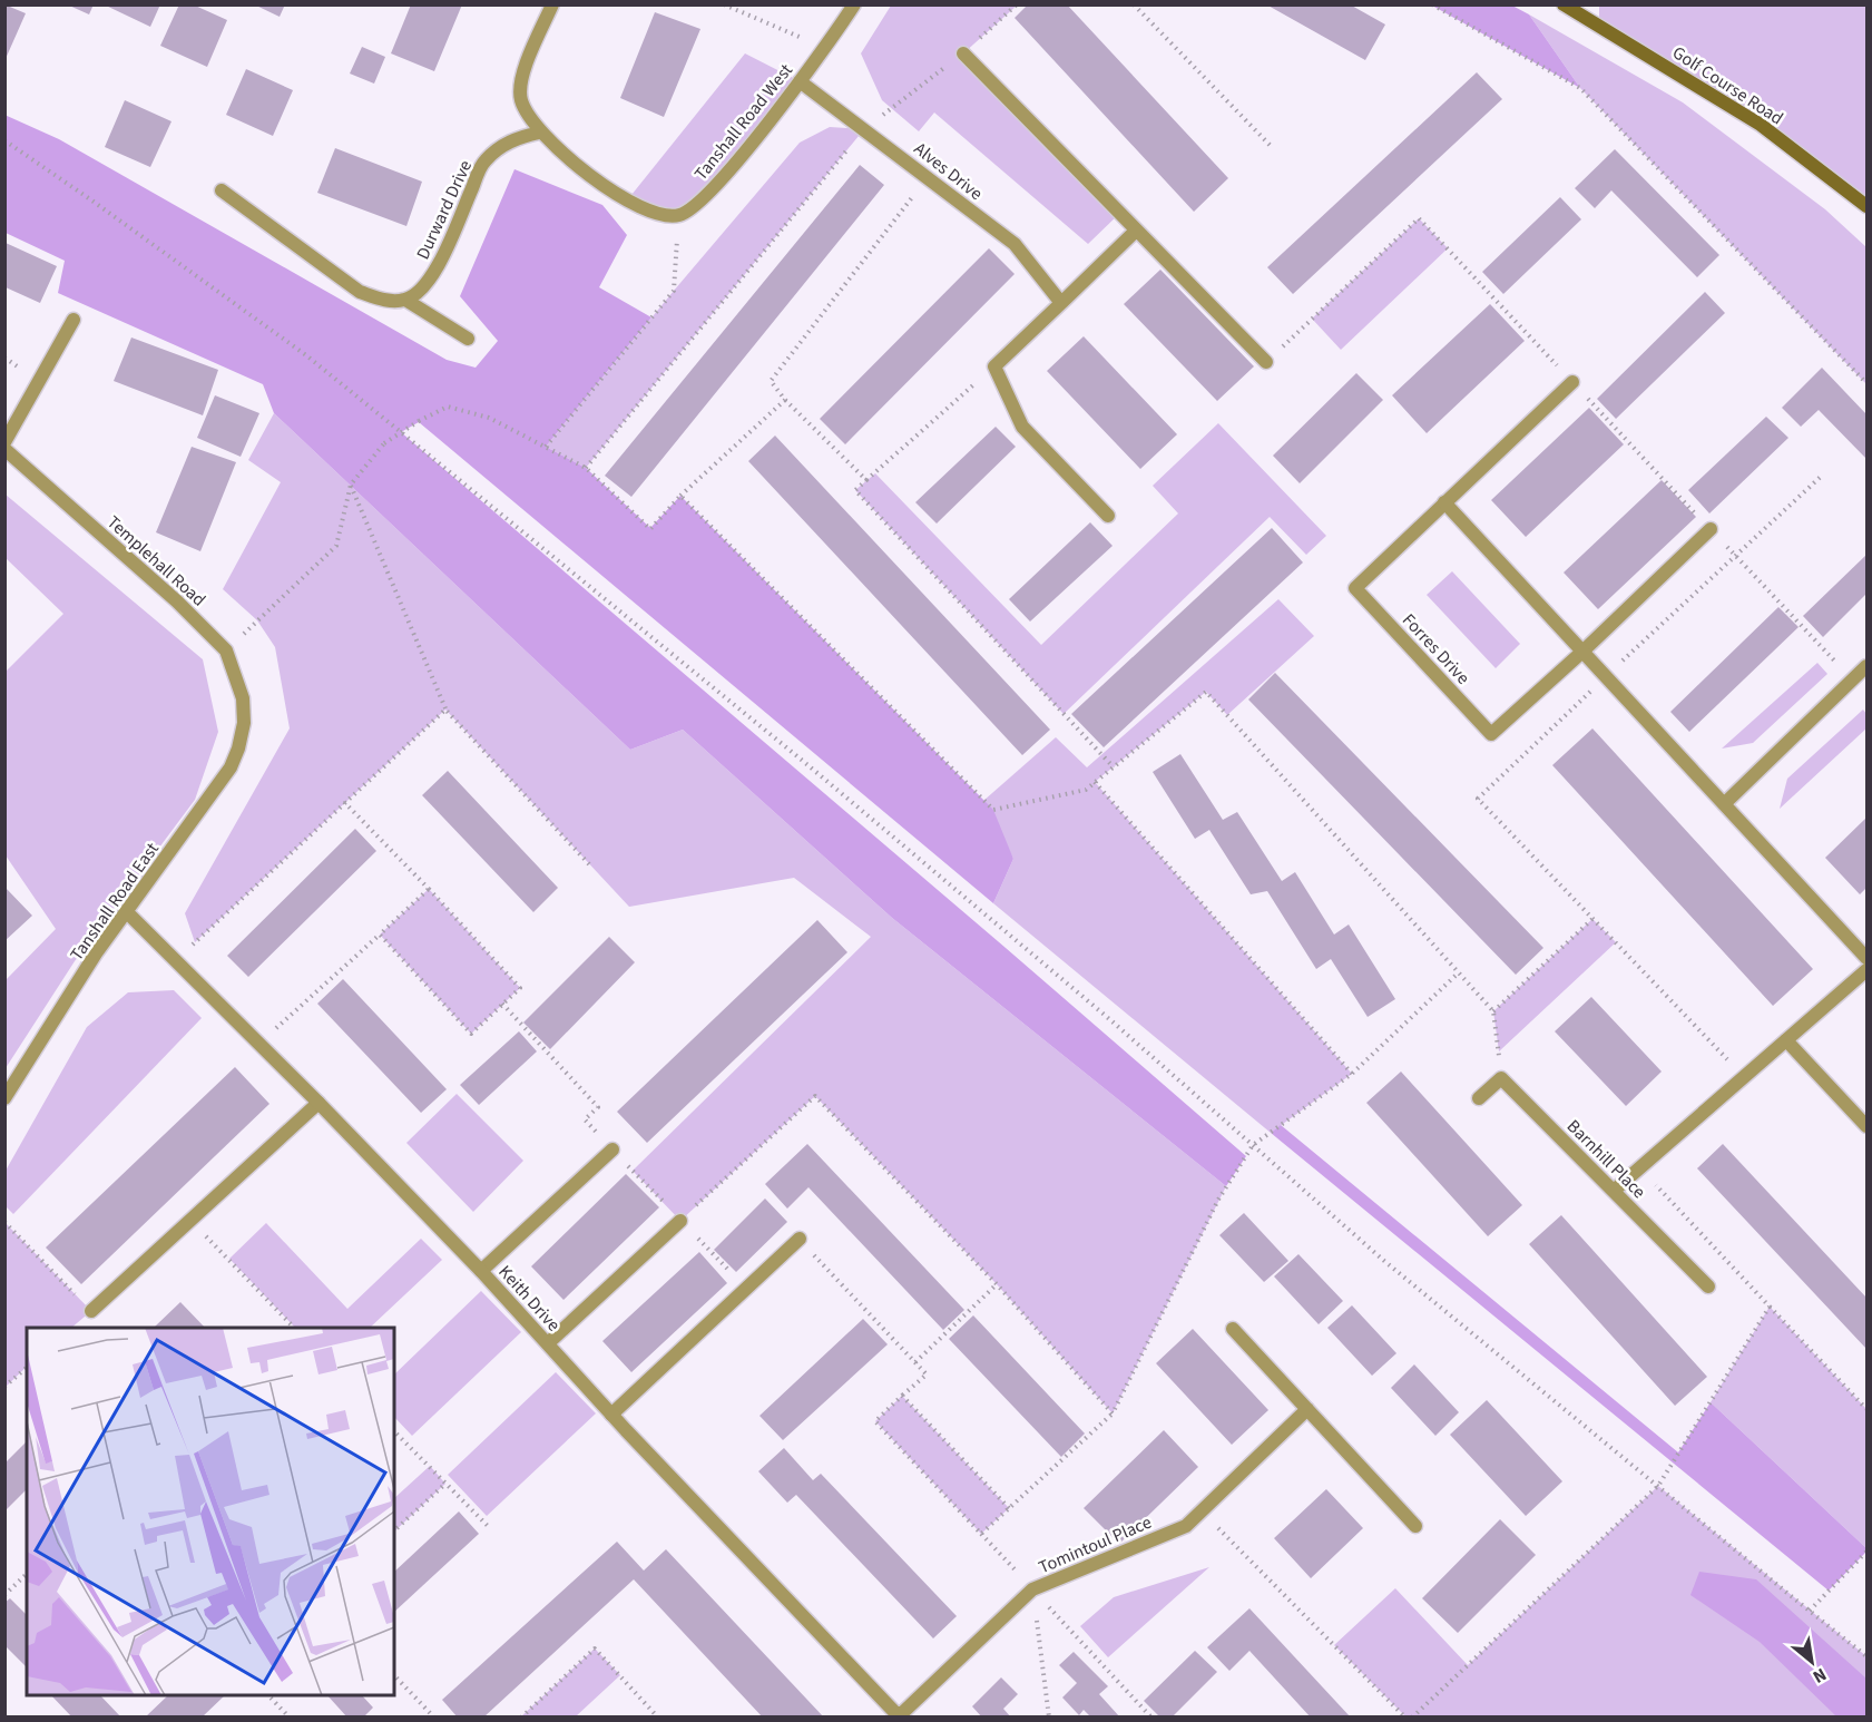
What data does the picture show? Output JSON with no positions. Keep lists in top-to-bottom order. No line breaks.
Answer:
{"streets":{"street":["Golf Course Road","Tanshall Road West","Alves Drive","Durward Drive","Templehall Road","Forres Drive","Tanshall Road East","Barnhill Place","Keith Drive","Tomintoul Place"]},"crossings":[["Tanshall Road West","Alves Drive"],["Templehall Road","Tanshall Road East"],["Tanshall Road East","Keith Drive"],["Keith Drive","Tomintoul Place"]],"north":"bottom right"}
